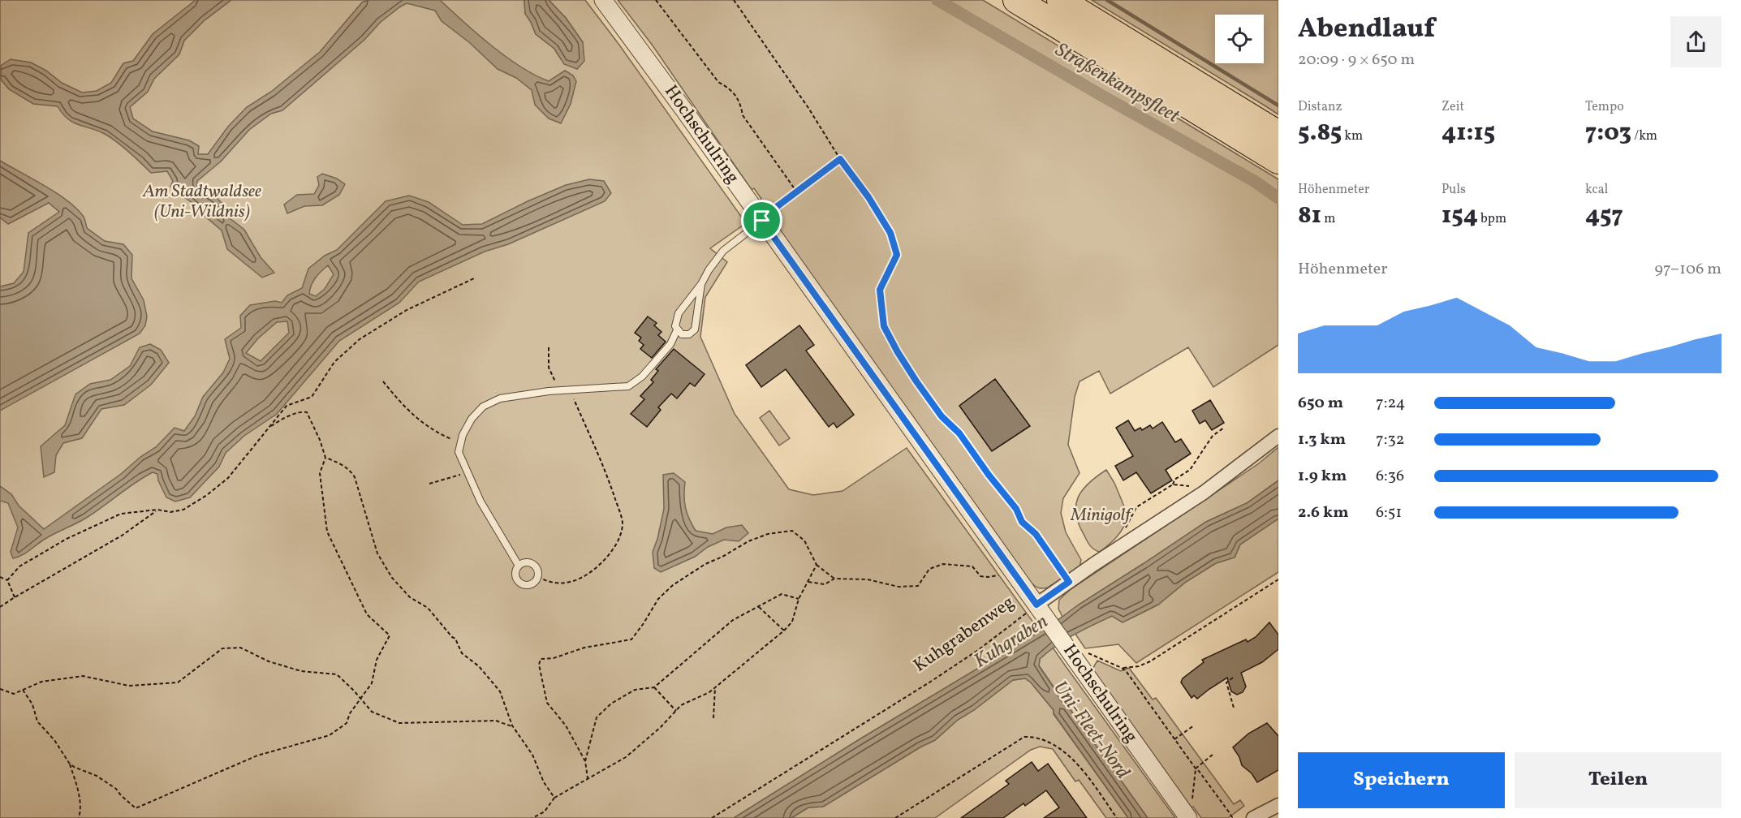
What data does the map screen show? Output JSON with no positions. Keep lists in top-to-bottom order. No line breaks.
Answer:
{"streets":{"street":["Hochschulring","Kuhgrabenweg"]},"crossings":[["Hochschulring","Kuhgrabenweg"]],"water":["Straßenkampsfleet","Kuhgraben","Uni-Fleet-Nord"],"parks":["Am Stadtwaldsee (Uni-Wildnis)","Minigolf"],"page":{"heading":["Abendlauf","20:09 · 9 × 650 m"],"stats":[["Distanz","5.85 km"],["Zeit","41:15"],["Tempo","7:03 /km"],["Höhenmeter","81 m"],["Puls","154 bpm"],["kcal","457"]],"chart":["Höhenmeter","97–106 m"],"list":[{"name":"650 m","note":"7:24"},{"name":"1.3 km","note":"7:32"},{"name":"1.9 km","note":"6:36"},{"name":"2.6 km","note":"6:51"}],"buttons":["Speichern","Teilen"]}}
